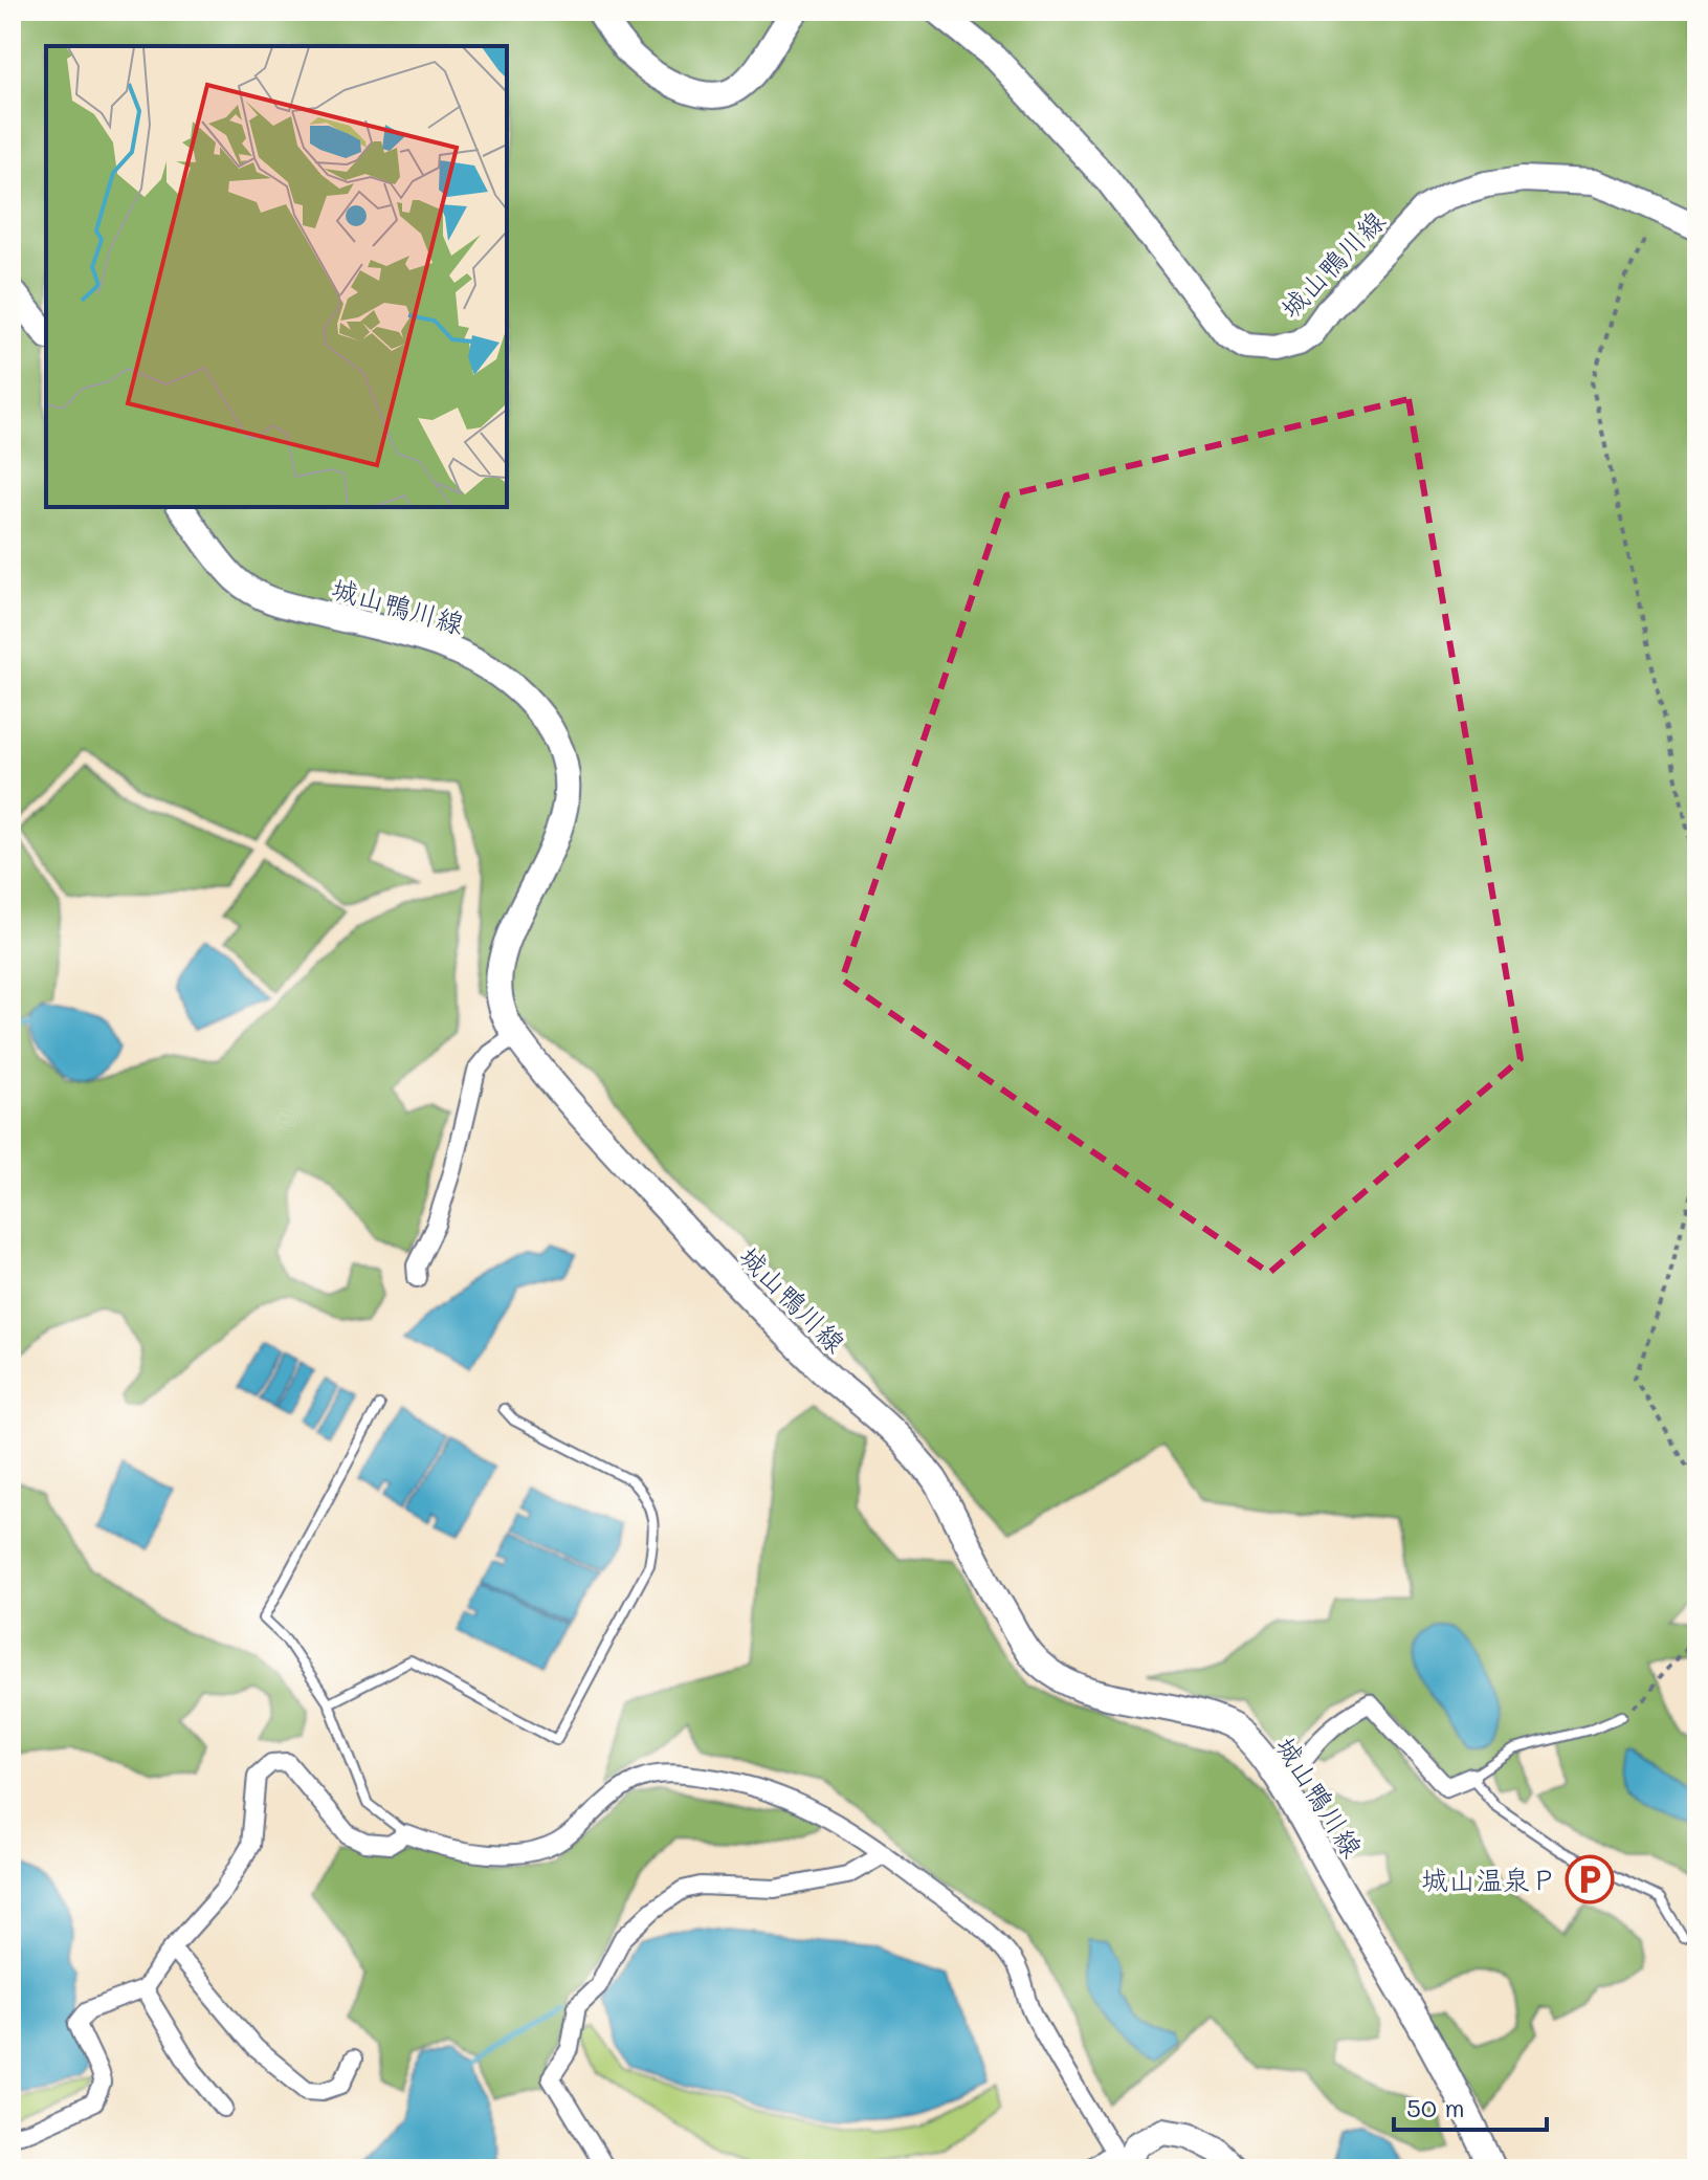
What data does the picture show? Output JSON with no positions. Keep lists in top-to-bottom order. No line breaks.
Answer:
{"streets":{"main road":["城山鴨川線"]},"places":{"parking":["城山温泉Ｐ"]},"scale_bar":"50 m"}
